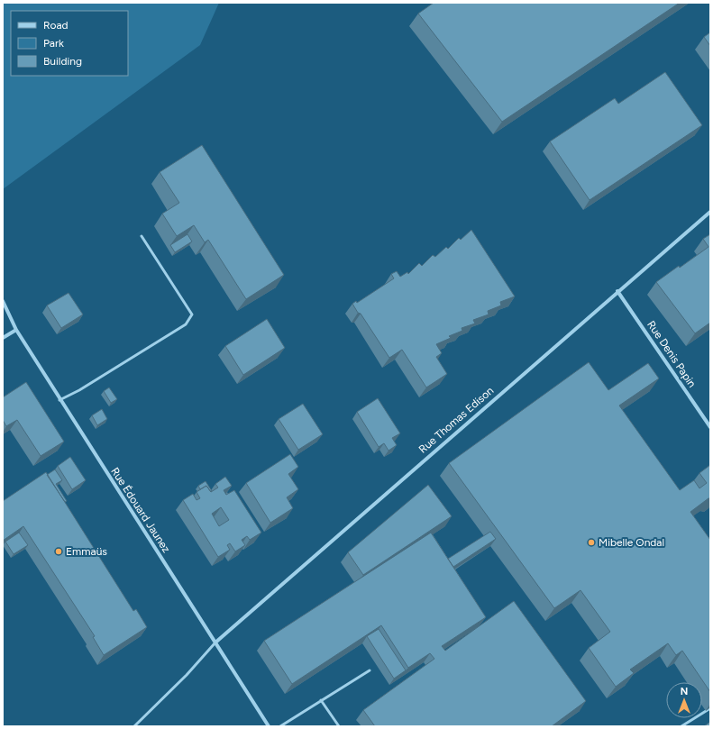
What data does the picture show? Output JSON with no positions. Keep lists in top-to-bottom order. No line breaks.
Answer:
{"streets":{"street":["Rue Denis Papin","Rue Thomas Edison","Rue Édouard Jaunez"]},"crossings":[["Rue Denis Papin","Rue Thomas Edison"],["Rue Thomas Edison","Rue Édouard Jaunez"]],"places":["Mibelle Ondal","Emmaüs"],"legend":["Road","Park","Building"],"north":"top"}
